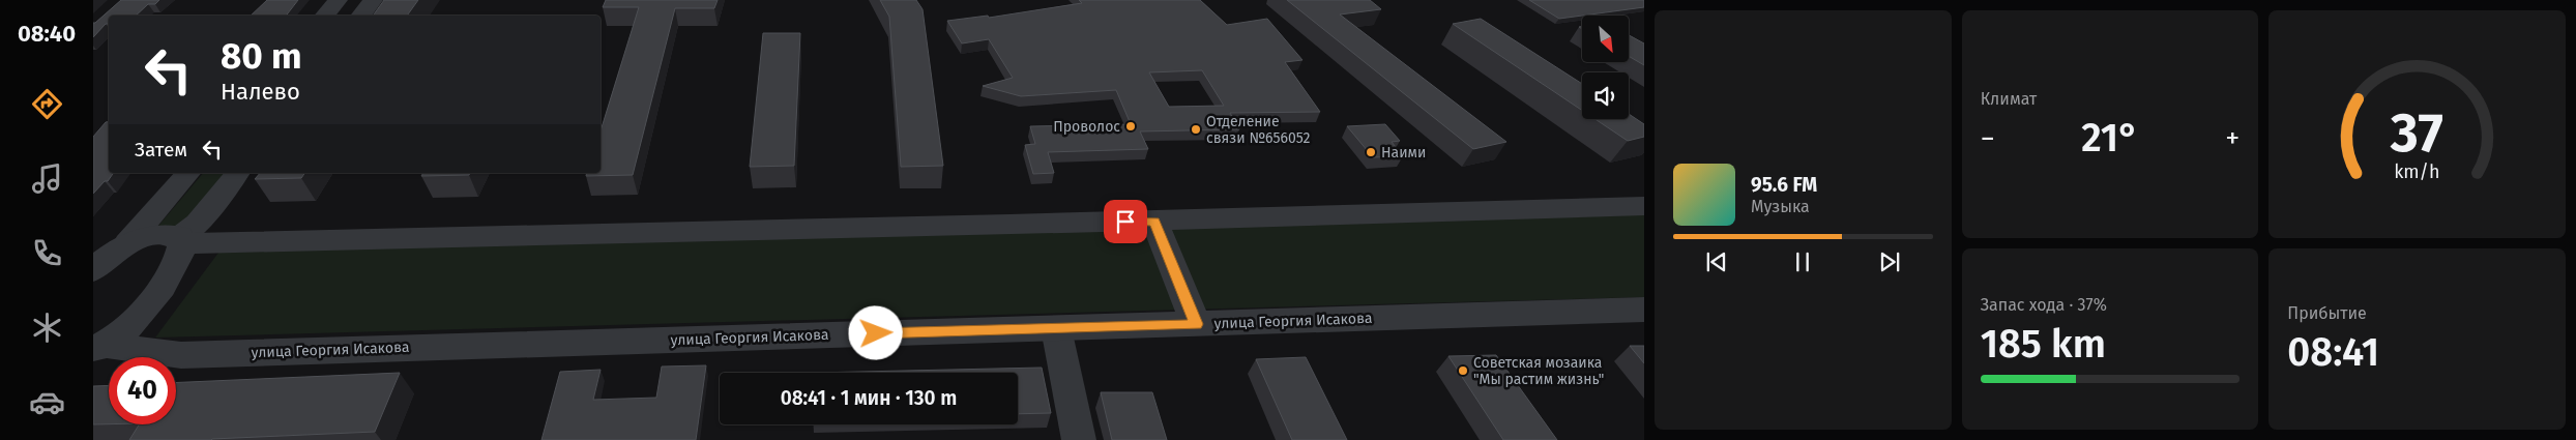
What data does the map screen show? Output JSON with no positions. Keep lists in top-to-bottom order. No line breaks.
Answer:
{"streets":{"street":["улица Георгия Исакова"]},"places":["Проволос","Отделение связи №656052","Наими","Советская мозаика \"Мы растим жизнь\""],"north":"bottom right","page":{"tabs":"08:40","tile":["Климат",["Запас хода · 37%","185 km"],["Прибытие","08:41"]],"turn":["80 m","Налево"],"heat":["−","21°","+"],"then":"Затем","song":["95.6 FM","Музыка"],"limit":"40","trip":"08:41 · 1 мин · 130 m","gauge":["37","km/h"]}}
